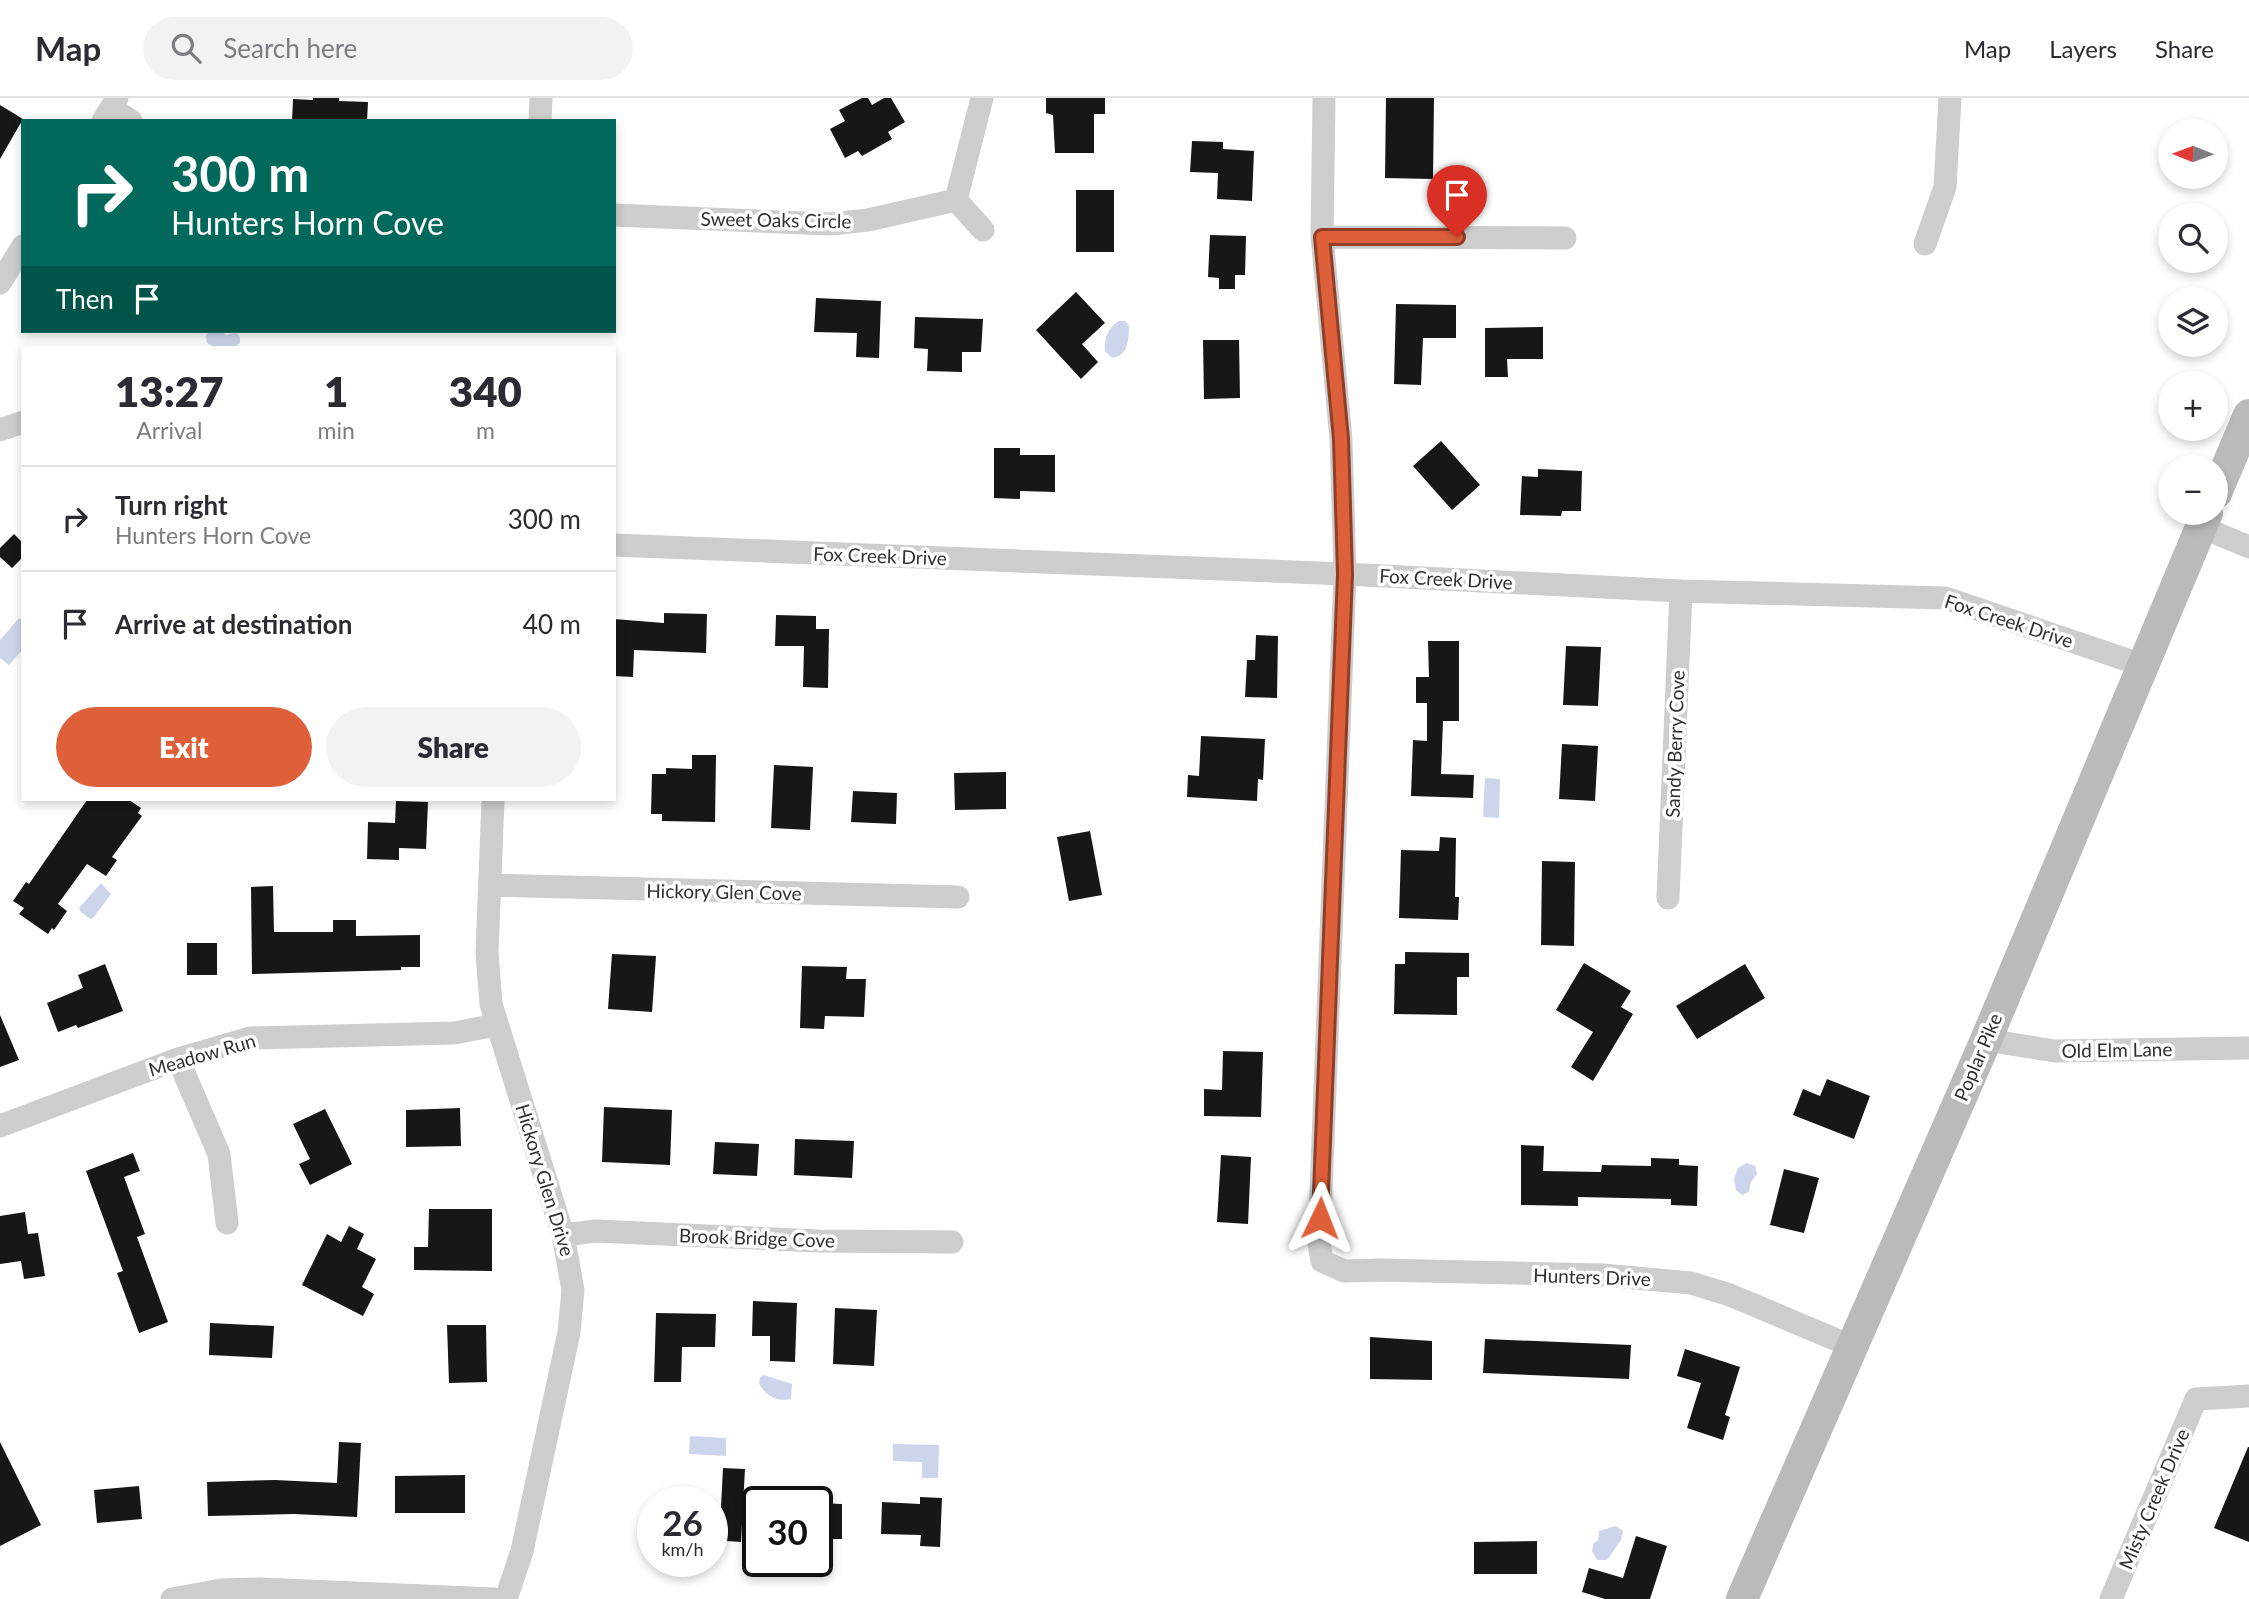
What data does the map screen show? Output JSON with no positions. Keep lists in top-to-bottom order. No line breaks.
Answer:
{"streets":{"main road":["Poplar Pike"],"street":["Sweet Oaks Circle","Fox Creek Drive","Sandy Berry Cove","Hickory Glen Cove","Old Elm Lane","Meadow Run","Hickory Glen Drive","Brook Bridge Cove","Hunters Drive","Misty Creek Drive"]},"crossings":[["Fox Creek Drive","Sandy Berry Cove"],["Fox Creek Drive","Poplar Pike"],["Fox Creek Drive","Hunters Drive"],["Hickory Glen Cove","Hickory Glen Drive"],["Old Elm Lane","Poplar Pike"],["Meadow Run","Hickory Glen Drive"],["Poplar Pike","Hunters Drive"],["Hickory Glen Drive","Brook Bridge Cove"]],"north":"left","page":{"header":"Map","search":"Search here","nav":["Map","Layers","Share"],"map_buttons":["+","−"],"turn":["300 m","Hunters Horn Cove"],"then":"Then","eta":["13:27","Arrival","1","min","340","m"],"list":[{"name":"Turn right","note":"Hunters Horn Cove","value":"300 m"},{"name":"Arrive at destination","value":"40 m"}],"buttons":["Exit","Share"],"speed":"26 km/h","limit":"30"}}
